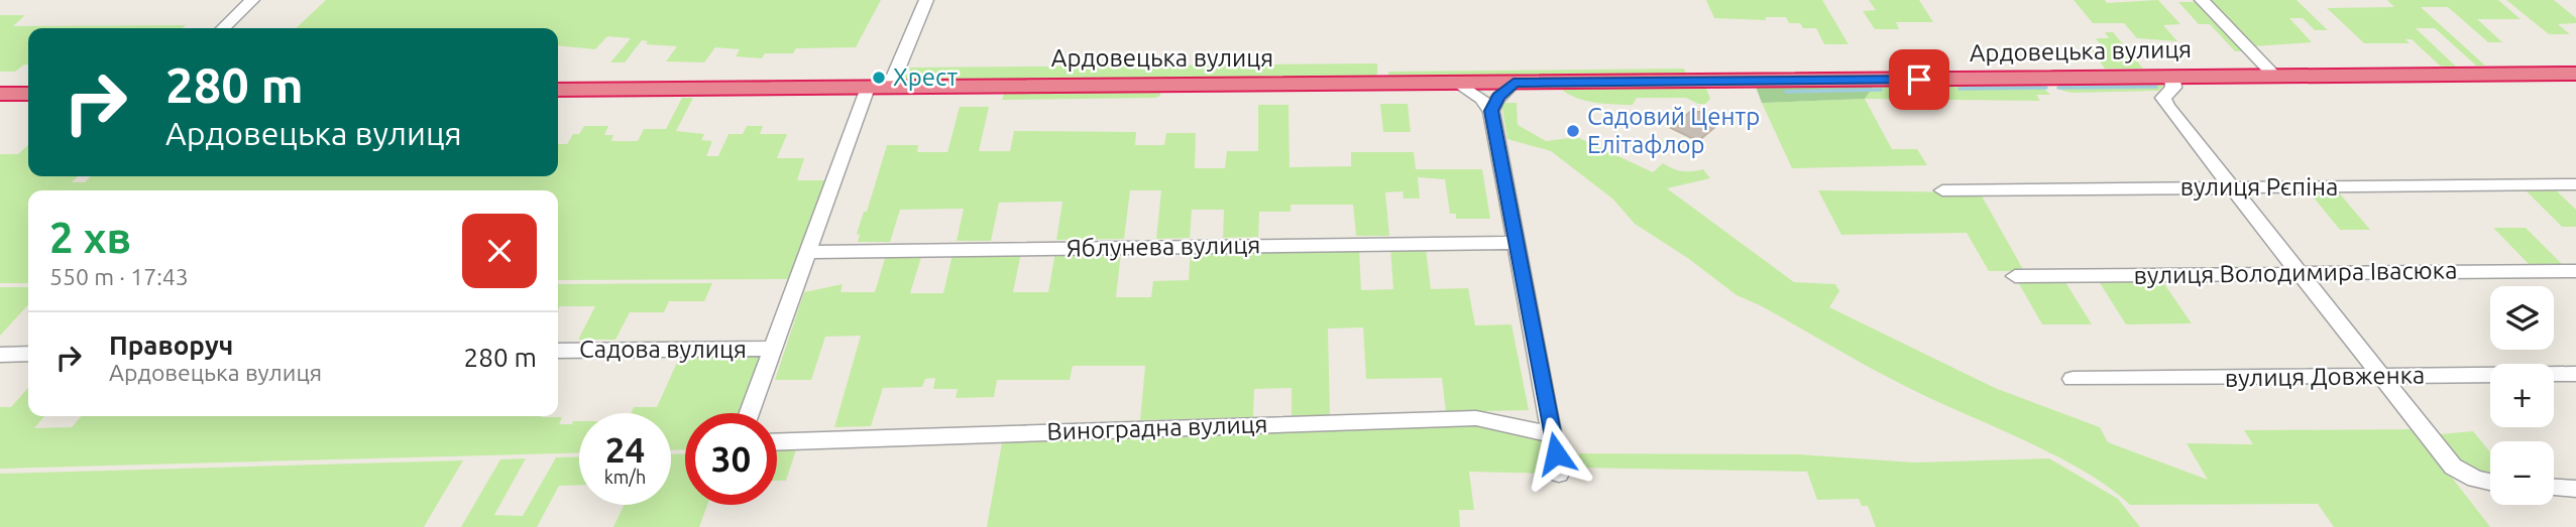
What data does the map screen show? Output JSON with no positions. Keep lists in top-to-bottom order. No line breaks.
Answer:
{"streets":{"highway":["Ардовецька вулиця"],"street":["вулиця Рєпіна","Яблунева вулиця","вулиця Володимира Івасюка","Садова вулиця","вулиця Довженка","Виноградна вулиця"]},"places":["Хрест","Садовий Центр Елітафлор"],"page":{"turn":["280 m","Ардовецька вулиця"],"heading":["2 хв","550 m · 17:43"],"map_buttons":["+","−"],"list":[{"name":"Праворуч","note":"Ардовецька вулиця","value":"280 m"}],"speed":"24 km/h","limit":"30"}}
